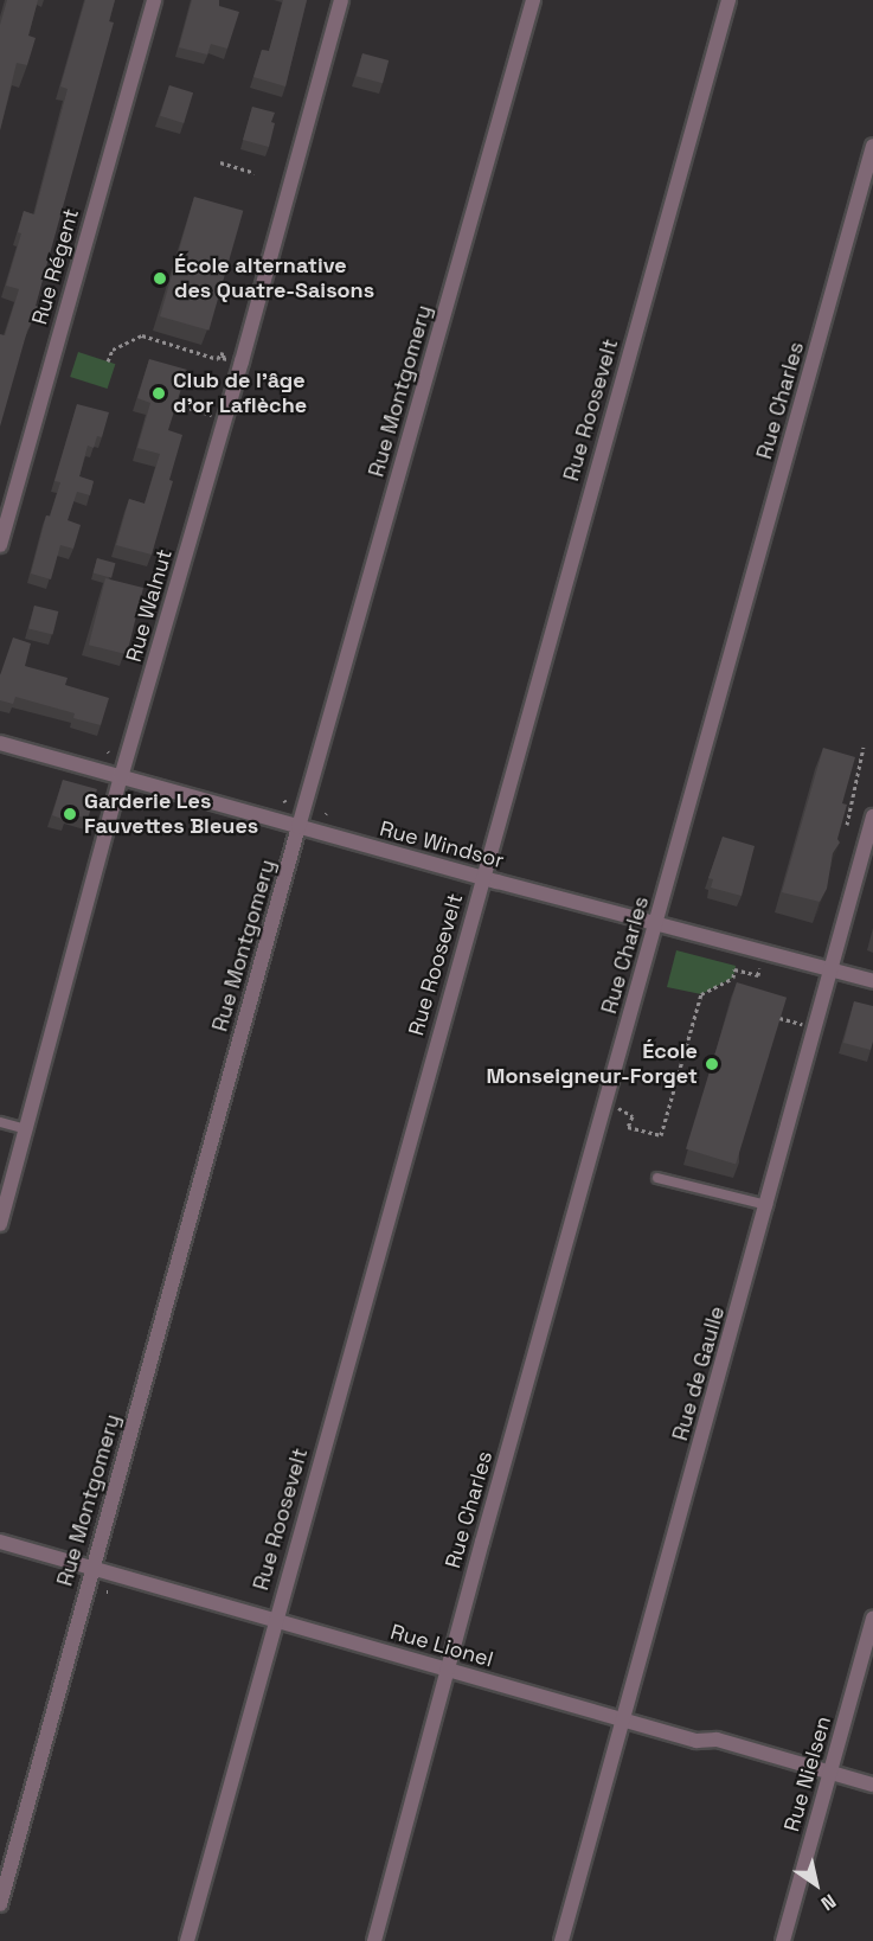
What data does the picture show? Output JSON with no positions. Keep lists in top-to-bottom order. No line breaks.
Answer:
{"streets":{"street":["Rue Régent","Rue Montgomery","Rue Charles","Rue Roosevelt","Rue Walnut","Rue Windsor","Rue de Gaulle","Rue Lionel","Rue Nielsen"]},"crossings":[["Rue Montgomery","Rue Windsor"],["Rue Montgomery","Rue Lionel"],["Rue Charles","Rue Windsor"],["Rue Charles","Rue Lionel"],["Rue Roosevelt","Rue Windsor"],["Rue Roosevelt","Rue Lionel"],["Rue Walnut","Rue Windsor"],["Rue Windsor","Rue de Gaulle"],["Rue de Gaulle","Rue Lionel"],["Rue Lionel","Rue Nielsen"]],"places":["École alternative des Quatre-Saisons","Club de l'âge d'or Laflèche","Garderie Les Fauvettes Bleues","École Monseigneur-Forget"],"north":"bottom right"}
